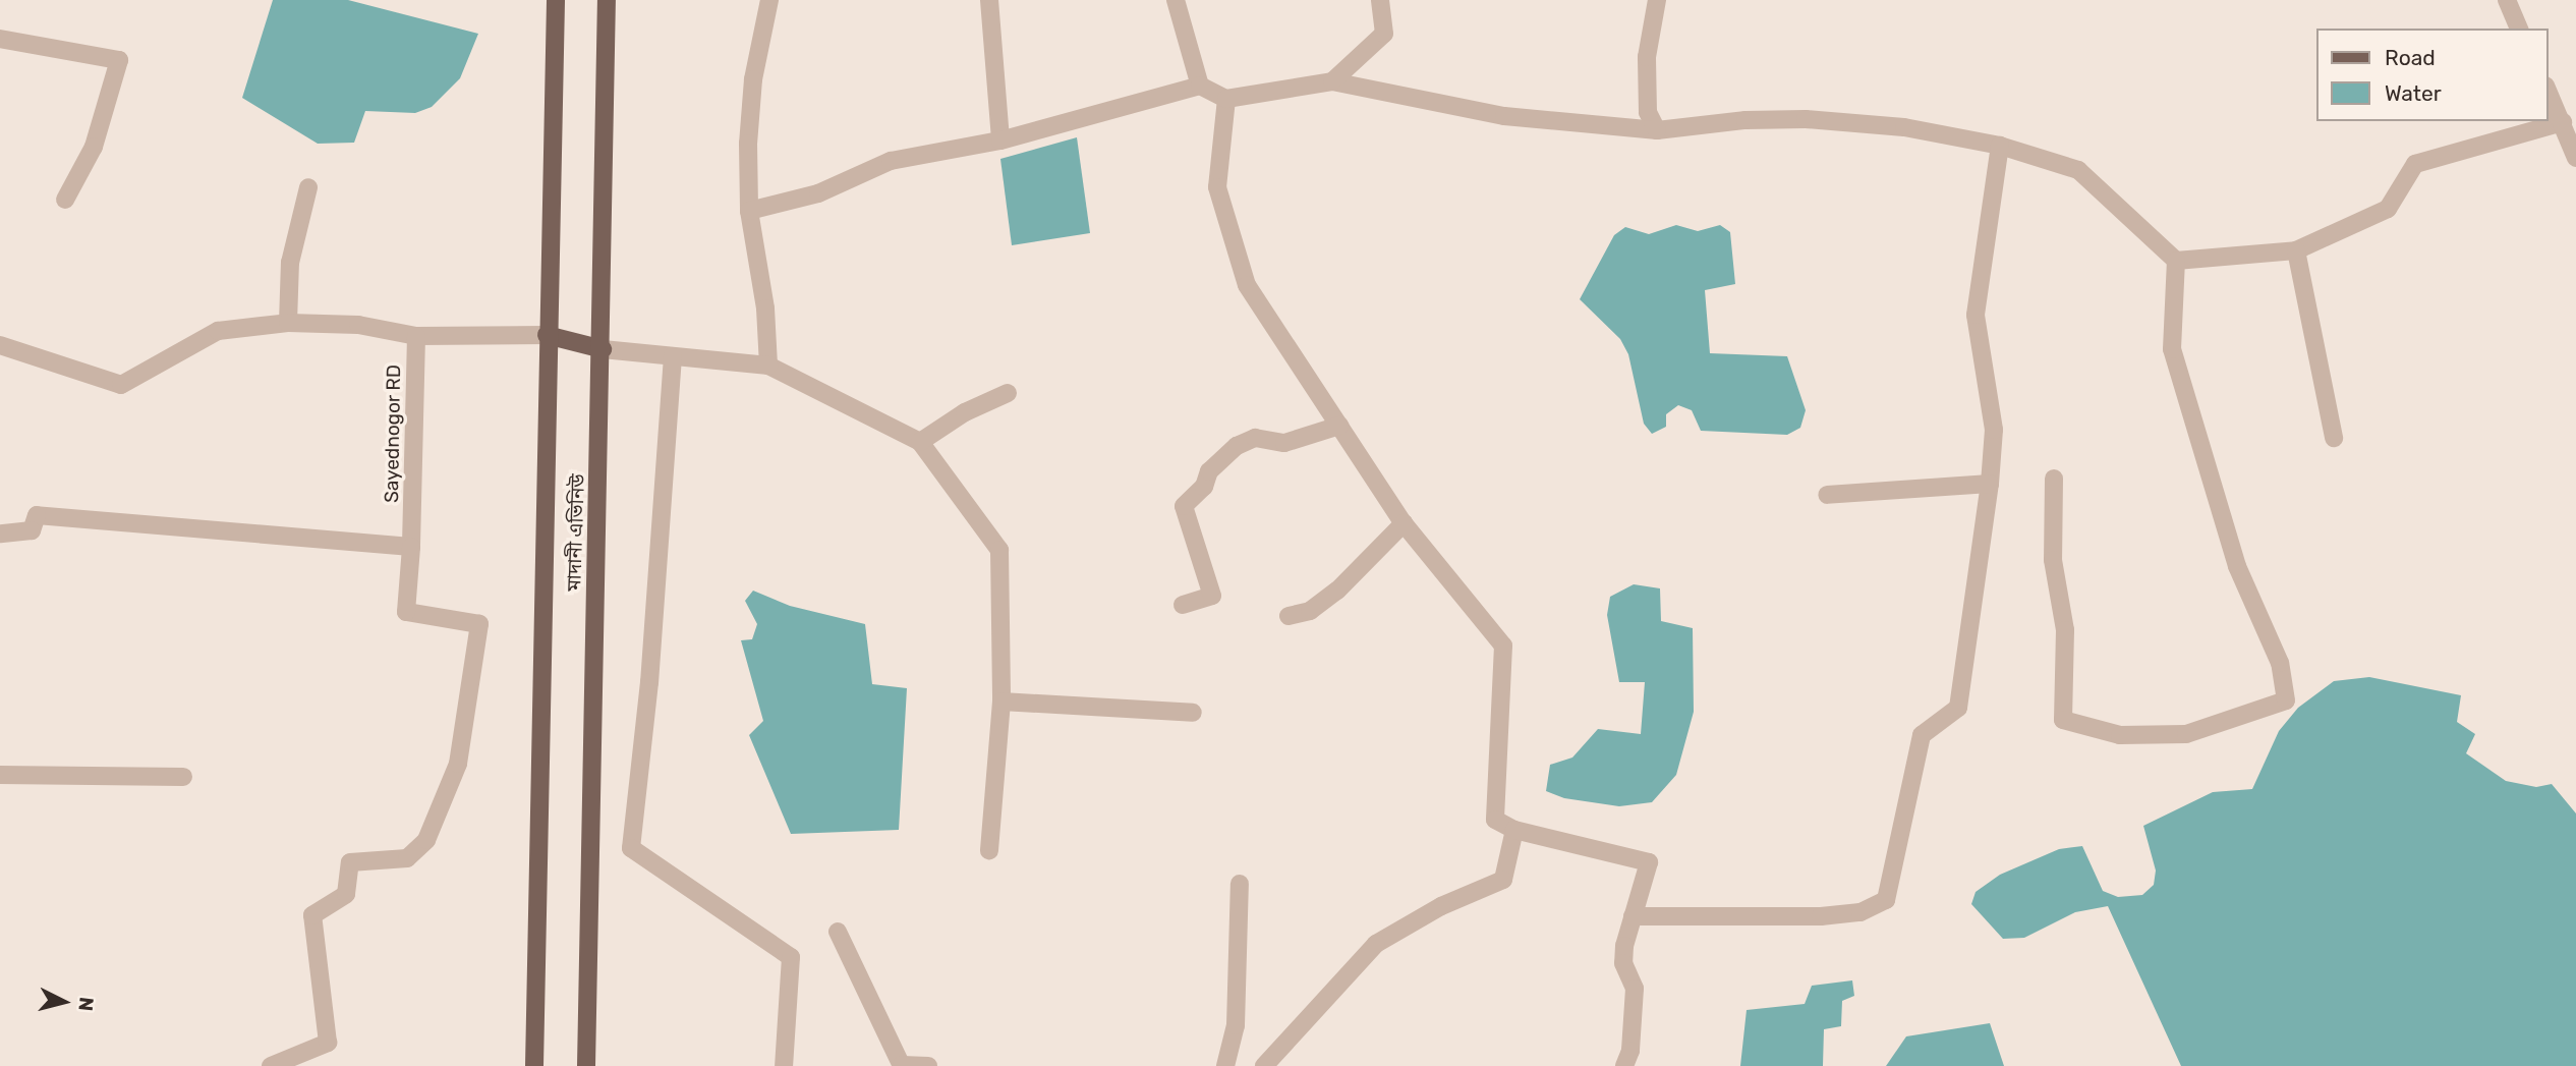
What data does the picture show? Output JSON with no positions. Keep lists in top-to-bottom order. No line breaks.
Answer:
{"streets":{"main road":["মাদানী এভিনিউ"],"street":["Sayednogor RD"]},"legend":["Road","Water"],"north":"right"}
